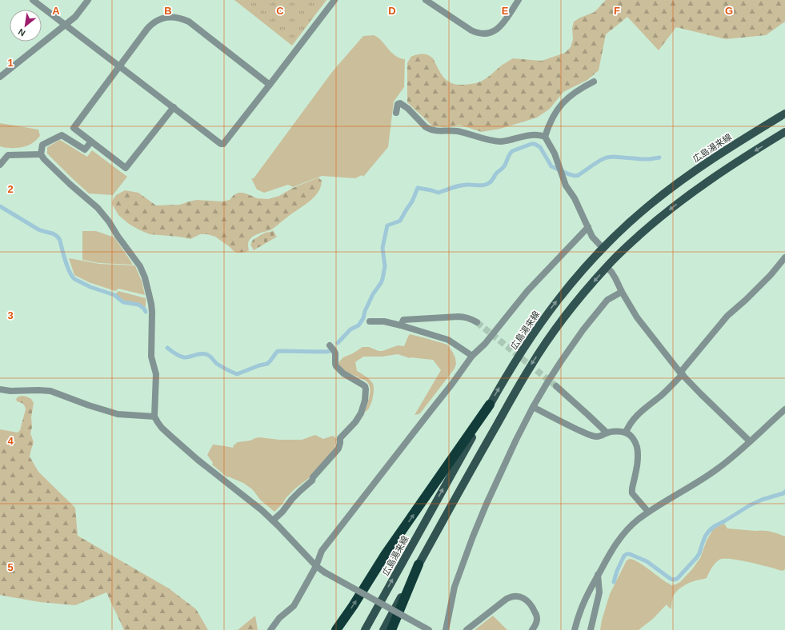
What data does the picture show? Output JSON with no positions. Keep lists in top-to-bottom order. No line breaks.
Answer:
{"streets":{"main road":["広島湯来線"]},"north":"bottom left","grid":{"columns":["A","B","C","D","E","F","G"],"rows":["1","2","3","4","5"]}}
